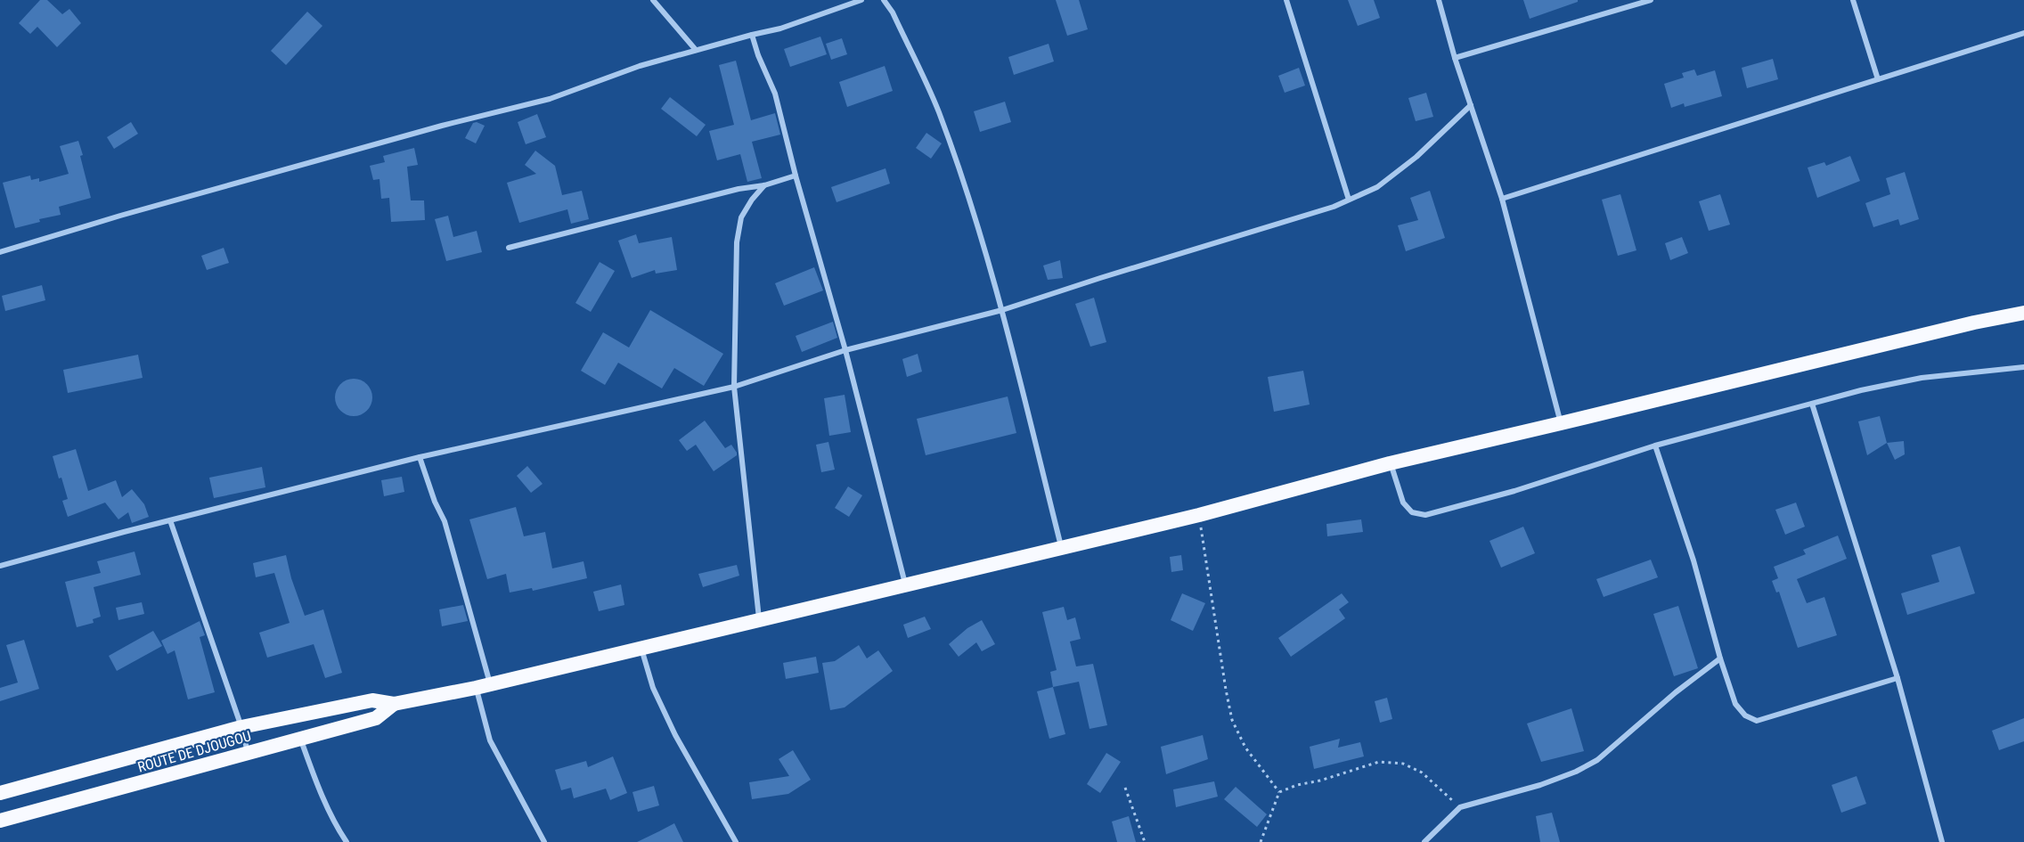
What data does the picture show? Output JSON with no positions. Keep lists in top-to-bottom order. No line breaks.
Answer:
{"streets":{"highway":["ROUTE DE DJOUGOU"]}}
